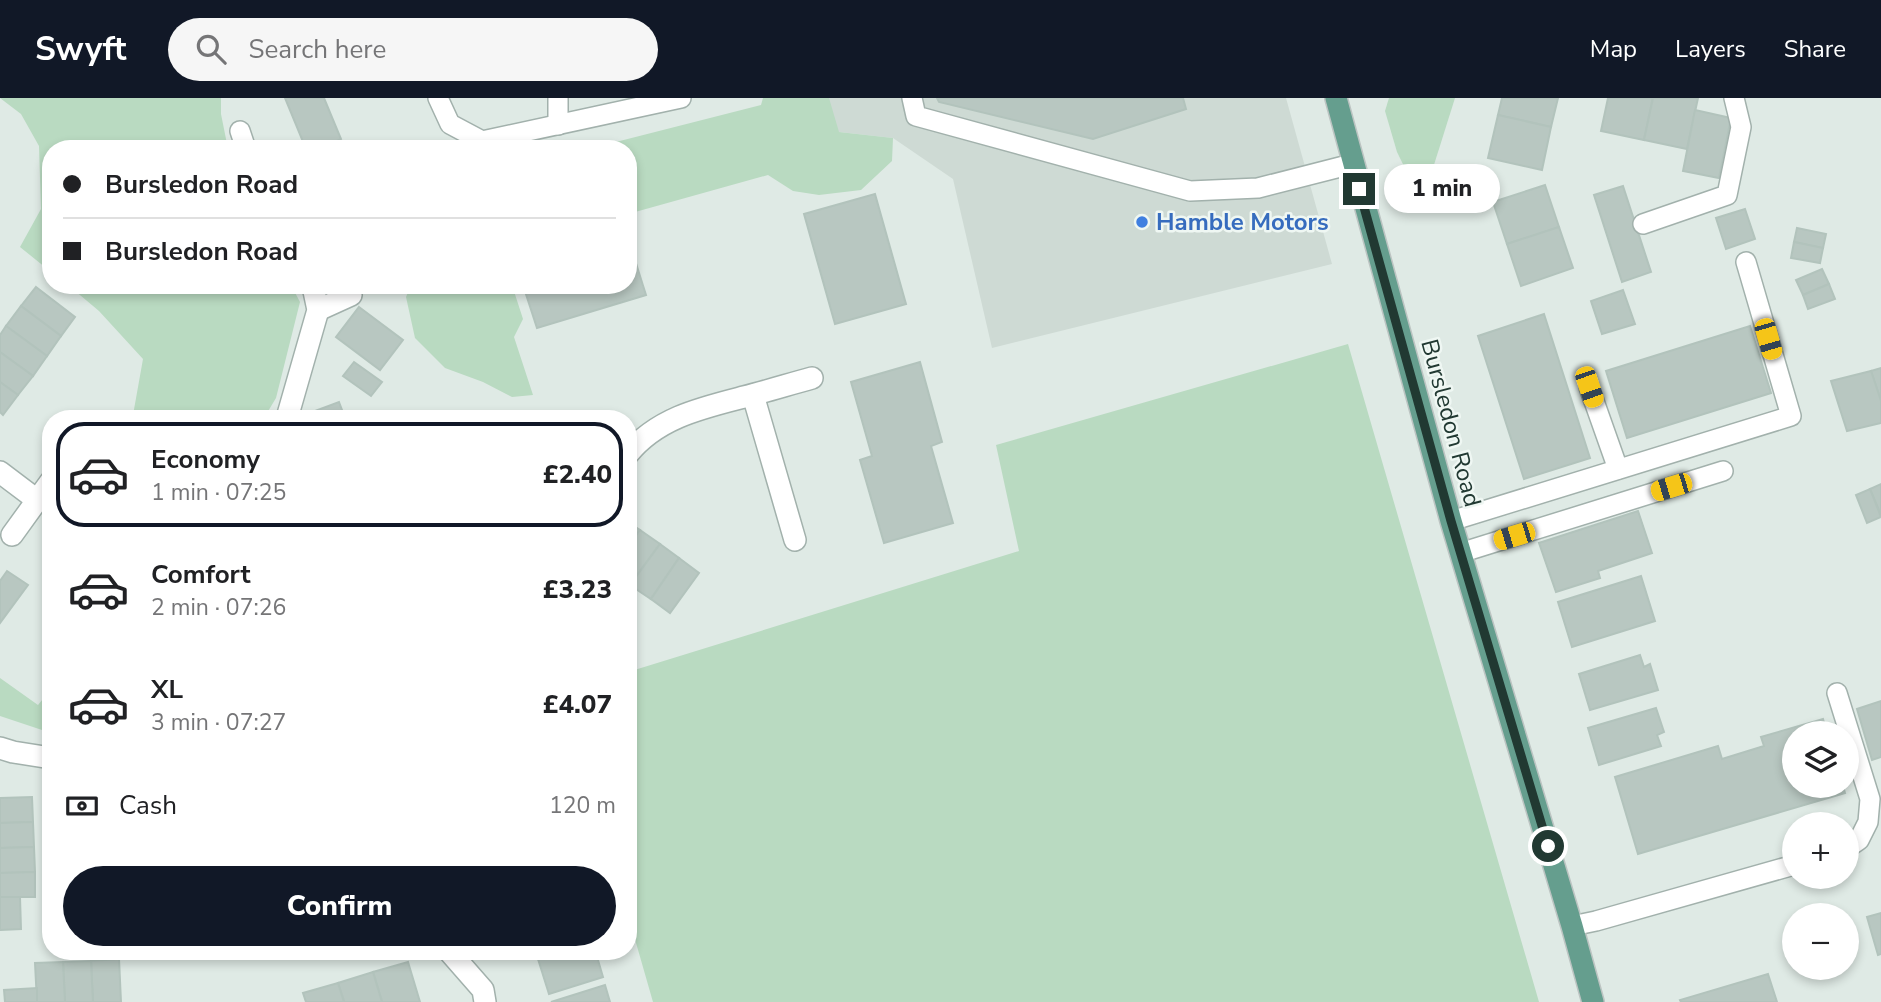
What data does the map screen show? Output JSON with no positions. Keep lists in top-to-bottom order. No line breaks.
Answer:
{"streets":{"main road":["Bursledon Road"]},"places":["Hamble Motors"],"page":{"header":"Swyft","search":"Search here","nav":["Map","Layers","Share"],"banner":["Bursledon Road","Bursledon Road"],"bubble":"1 min","list":[{"name":"Economy","note":"1 min · 07:25","value":"£2.40"},{"name":"Comfort","note":"2 min · 07:26","value":"£3.23"},{"name":"XL","note":"3 min · 07:27","value":"£4.07"}],"map_buttons":["+","−"],"pay":["Cash","120 m"],"buttons":"Confirm"}}
